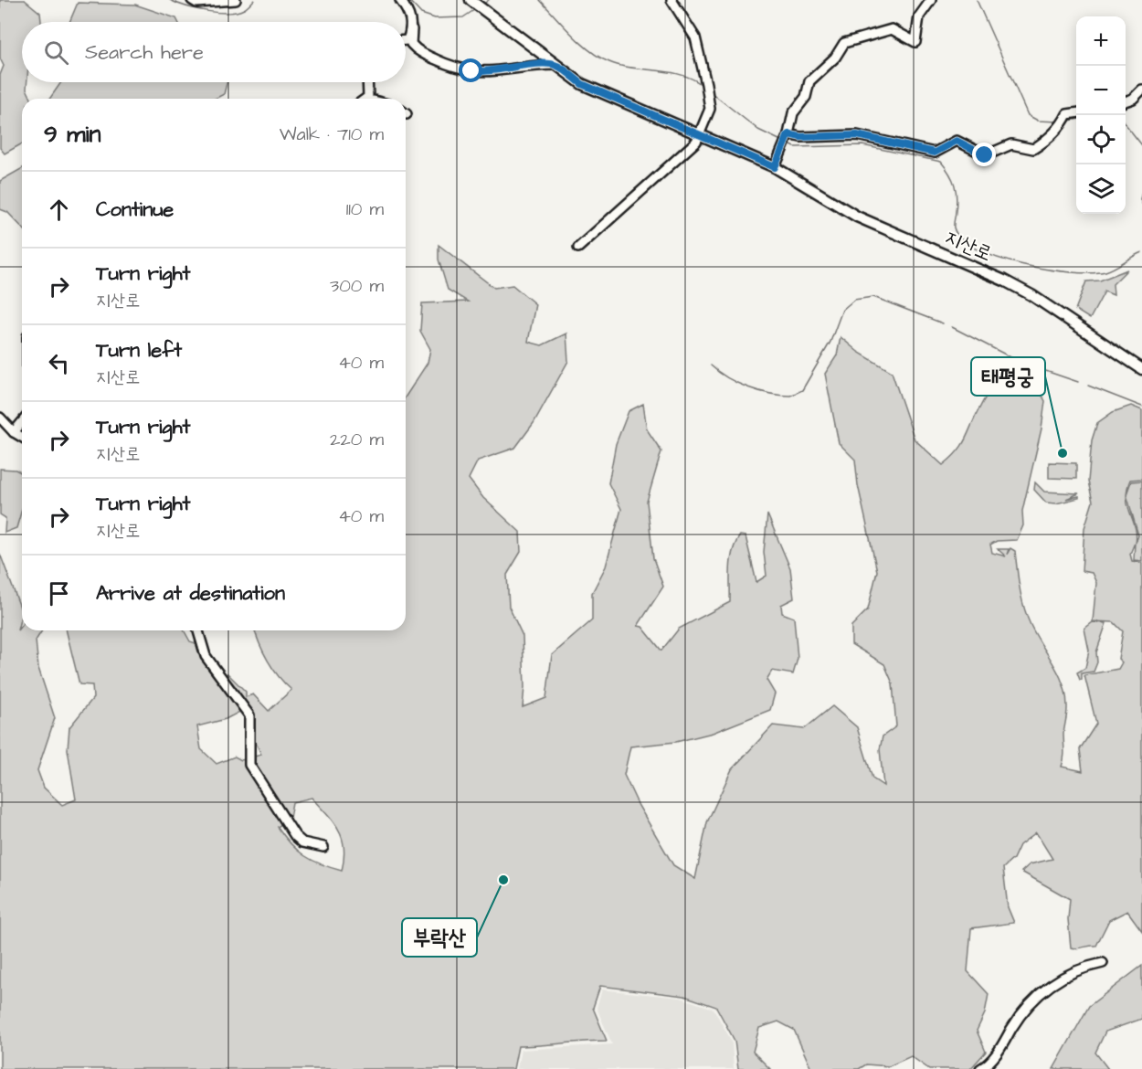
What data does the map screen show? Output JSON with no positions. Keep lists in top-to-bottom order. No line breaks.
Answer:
{"streets":{"main road":["지산로"]},"places":["태평궁","부락산"],"page":{"map_buttons":["+","−"],"search":"Search here","heading":["9 min","Walk · 710 m"],"list":[["Continue","110 m"],["Turn right","지산로","300 m"],["Turn left","지산로","40 m"],["Turn right","지산로","220 m"],["Turn right","지산로","40 m"],"Arrive at destination"]}}
